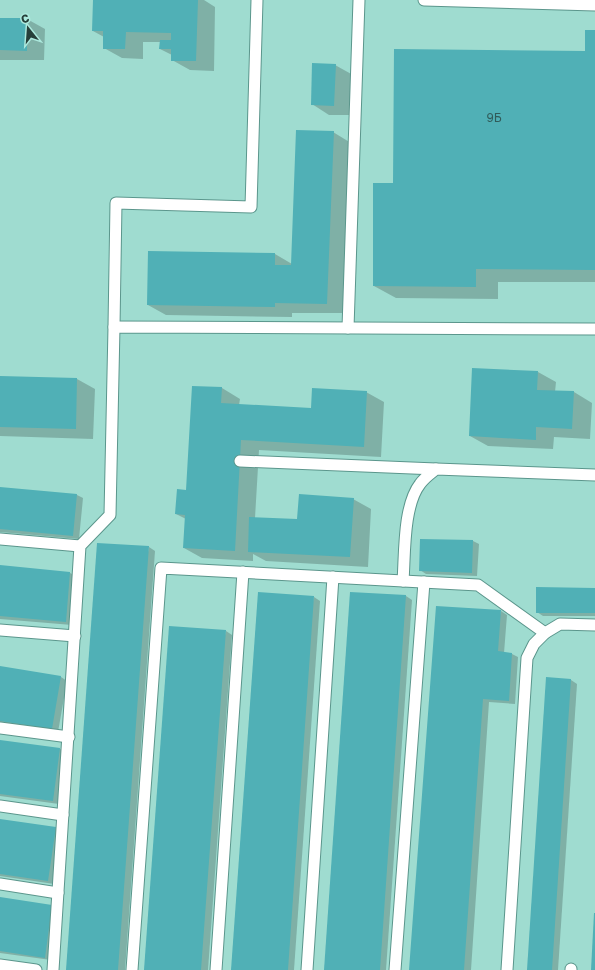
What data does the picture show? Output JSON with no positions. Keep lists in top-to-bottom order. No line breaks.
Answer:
{"house_numbers":["9Б"],"north":"top"}
